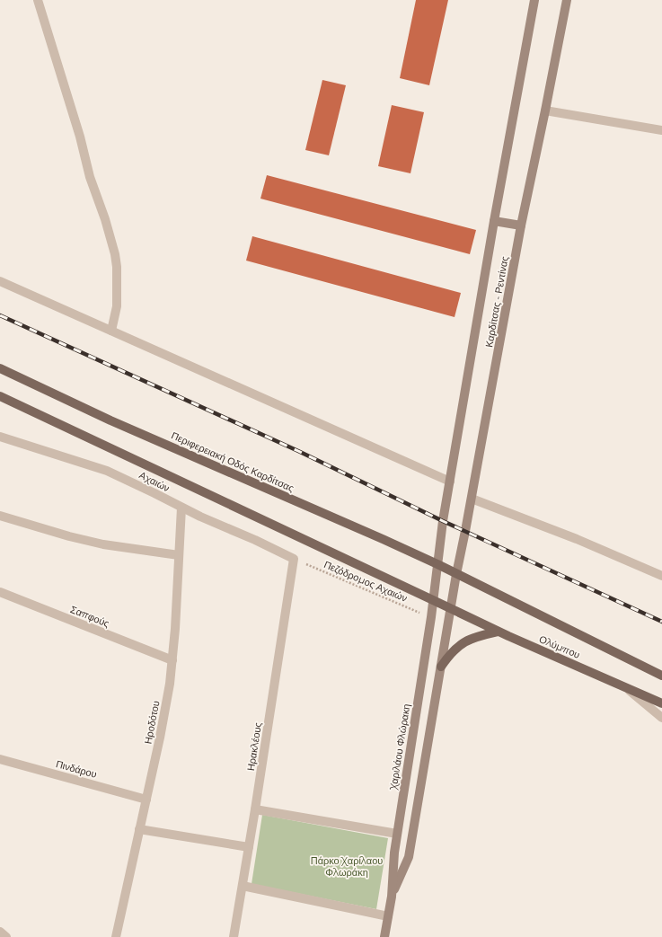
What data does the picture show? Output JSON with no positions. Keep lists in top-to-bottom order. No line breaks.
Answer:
{"streets":{"main road":["Καρδίτσας - Ρεντίνας","Περιφερειακή Οδός Καρδίτσας","Ολύμπου","Χαριλάου Φλώρακη"],"street":["Αχαιών","Σαπφούς","Ηροδότου","Ηρακλέους","Πινδάρου"],"path":["Πεζόδρομος Αχαιών"]},"crossings":[["Καρδίτσας - Ρεντίνας","Περιφερειακή Οδός Καρδίτσας"],["Καρδίτσας - Ρεντίνας","Ολύμπου"],["Καρδίτσας - Ρεντίνας","Χαριλάου Φλώρακη"],["Περιφερειακή Οδός Καρδίτσας","Ολύμπου"],["Αχαιών","Πεζόδρομος Αχαιών"],["Αχαιών","Ηροδότου"],["Αχαιών","Ηρακλέους"],["Πεζόδρομος Αχαιών","Ηρακλέους"],["Πεζόδρομος Αχαιών","Χαριλάου Φλώρακη"],["Σαπφούς","Ηροδότου"],["Ολύμπου","Χαριλάου Φλώρακη"],["Ηροδότου","Πινδάρου"]],"parks":["Πάρκο Χαρίλαου Φλωράκη"]}
